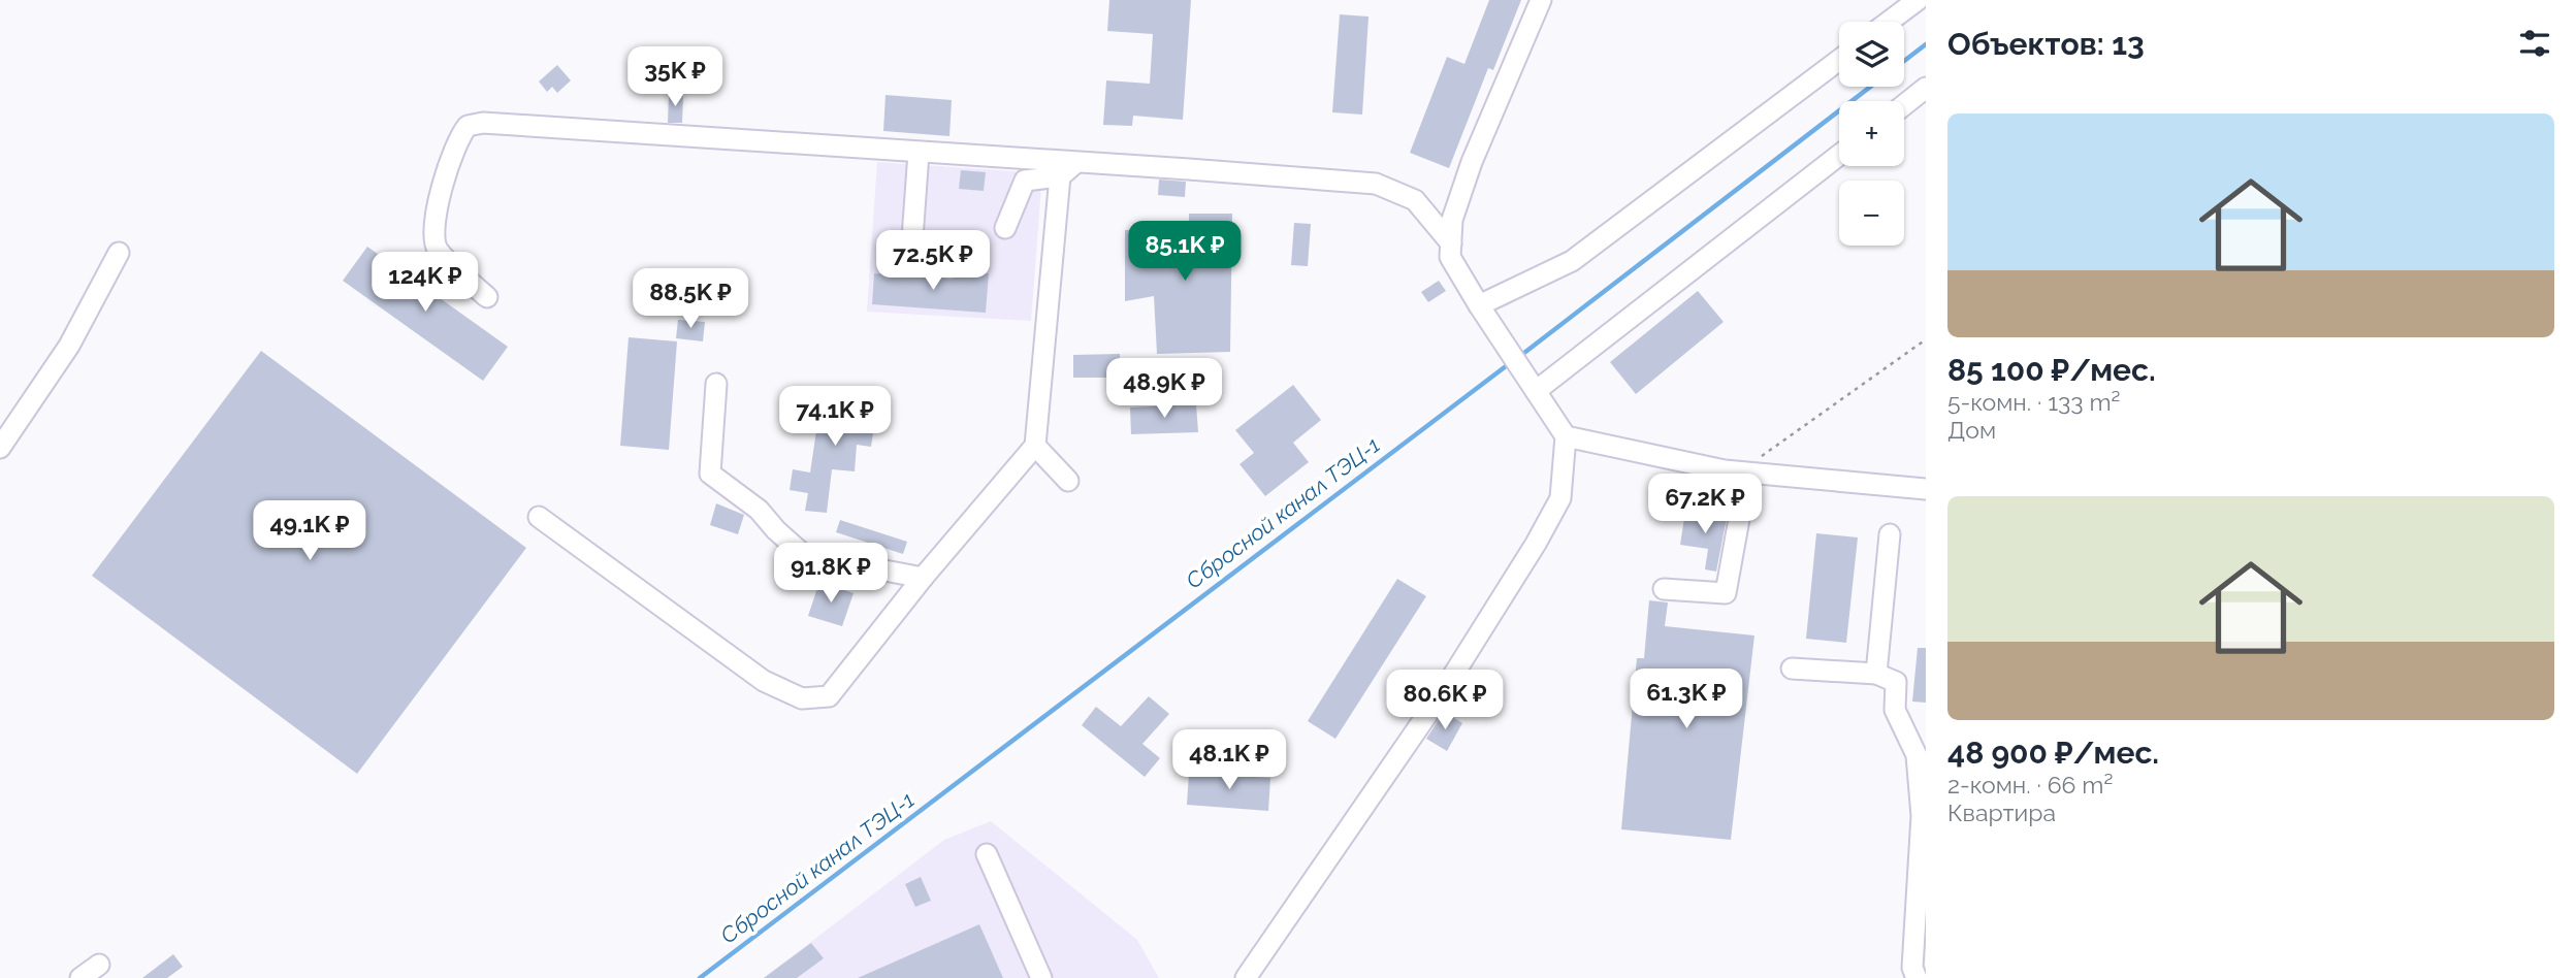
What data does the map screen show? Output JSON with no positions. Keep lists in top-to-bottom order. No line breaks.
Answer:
{"water":["Сбросной канал ТЭЦ-1"],"page":{"heading":"Объектов: 13","map_buttons":["+","−"],"price":["35K ₽","85.1K ₽","72.5K ₽","124K ₽","88.5K ₽","48.9K ₽","74.1K ₽","67.2K ₽","49.1K ₽","91.8K ₽","61.3K ₽","80.6K ₽","48.1K ₽"],"list":[{"name":"85 100 ₽/мес.","note":"5-комн. · 133 m² · Дом"},{"name":"48 900 ₽/мес.","note":"2-комн. · 66 m² · Квартира"}]}}
